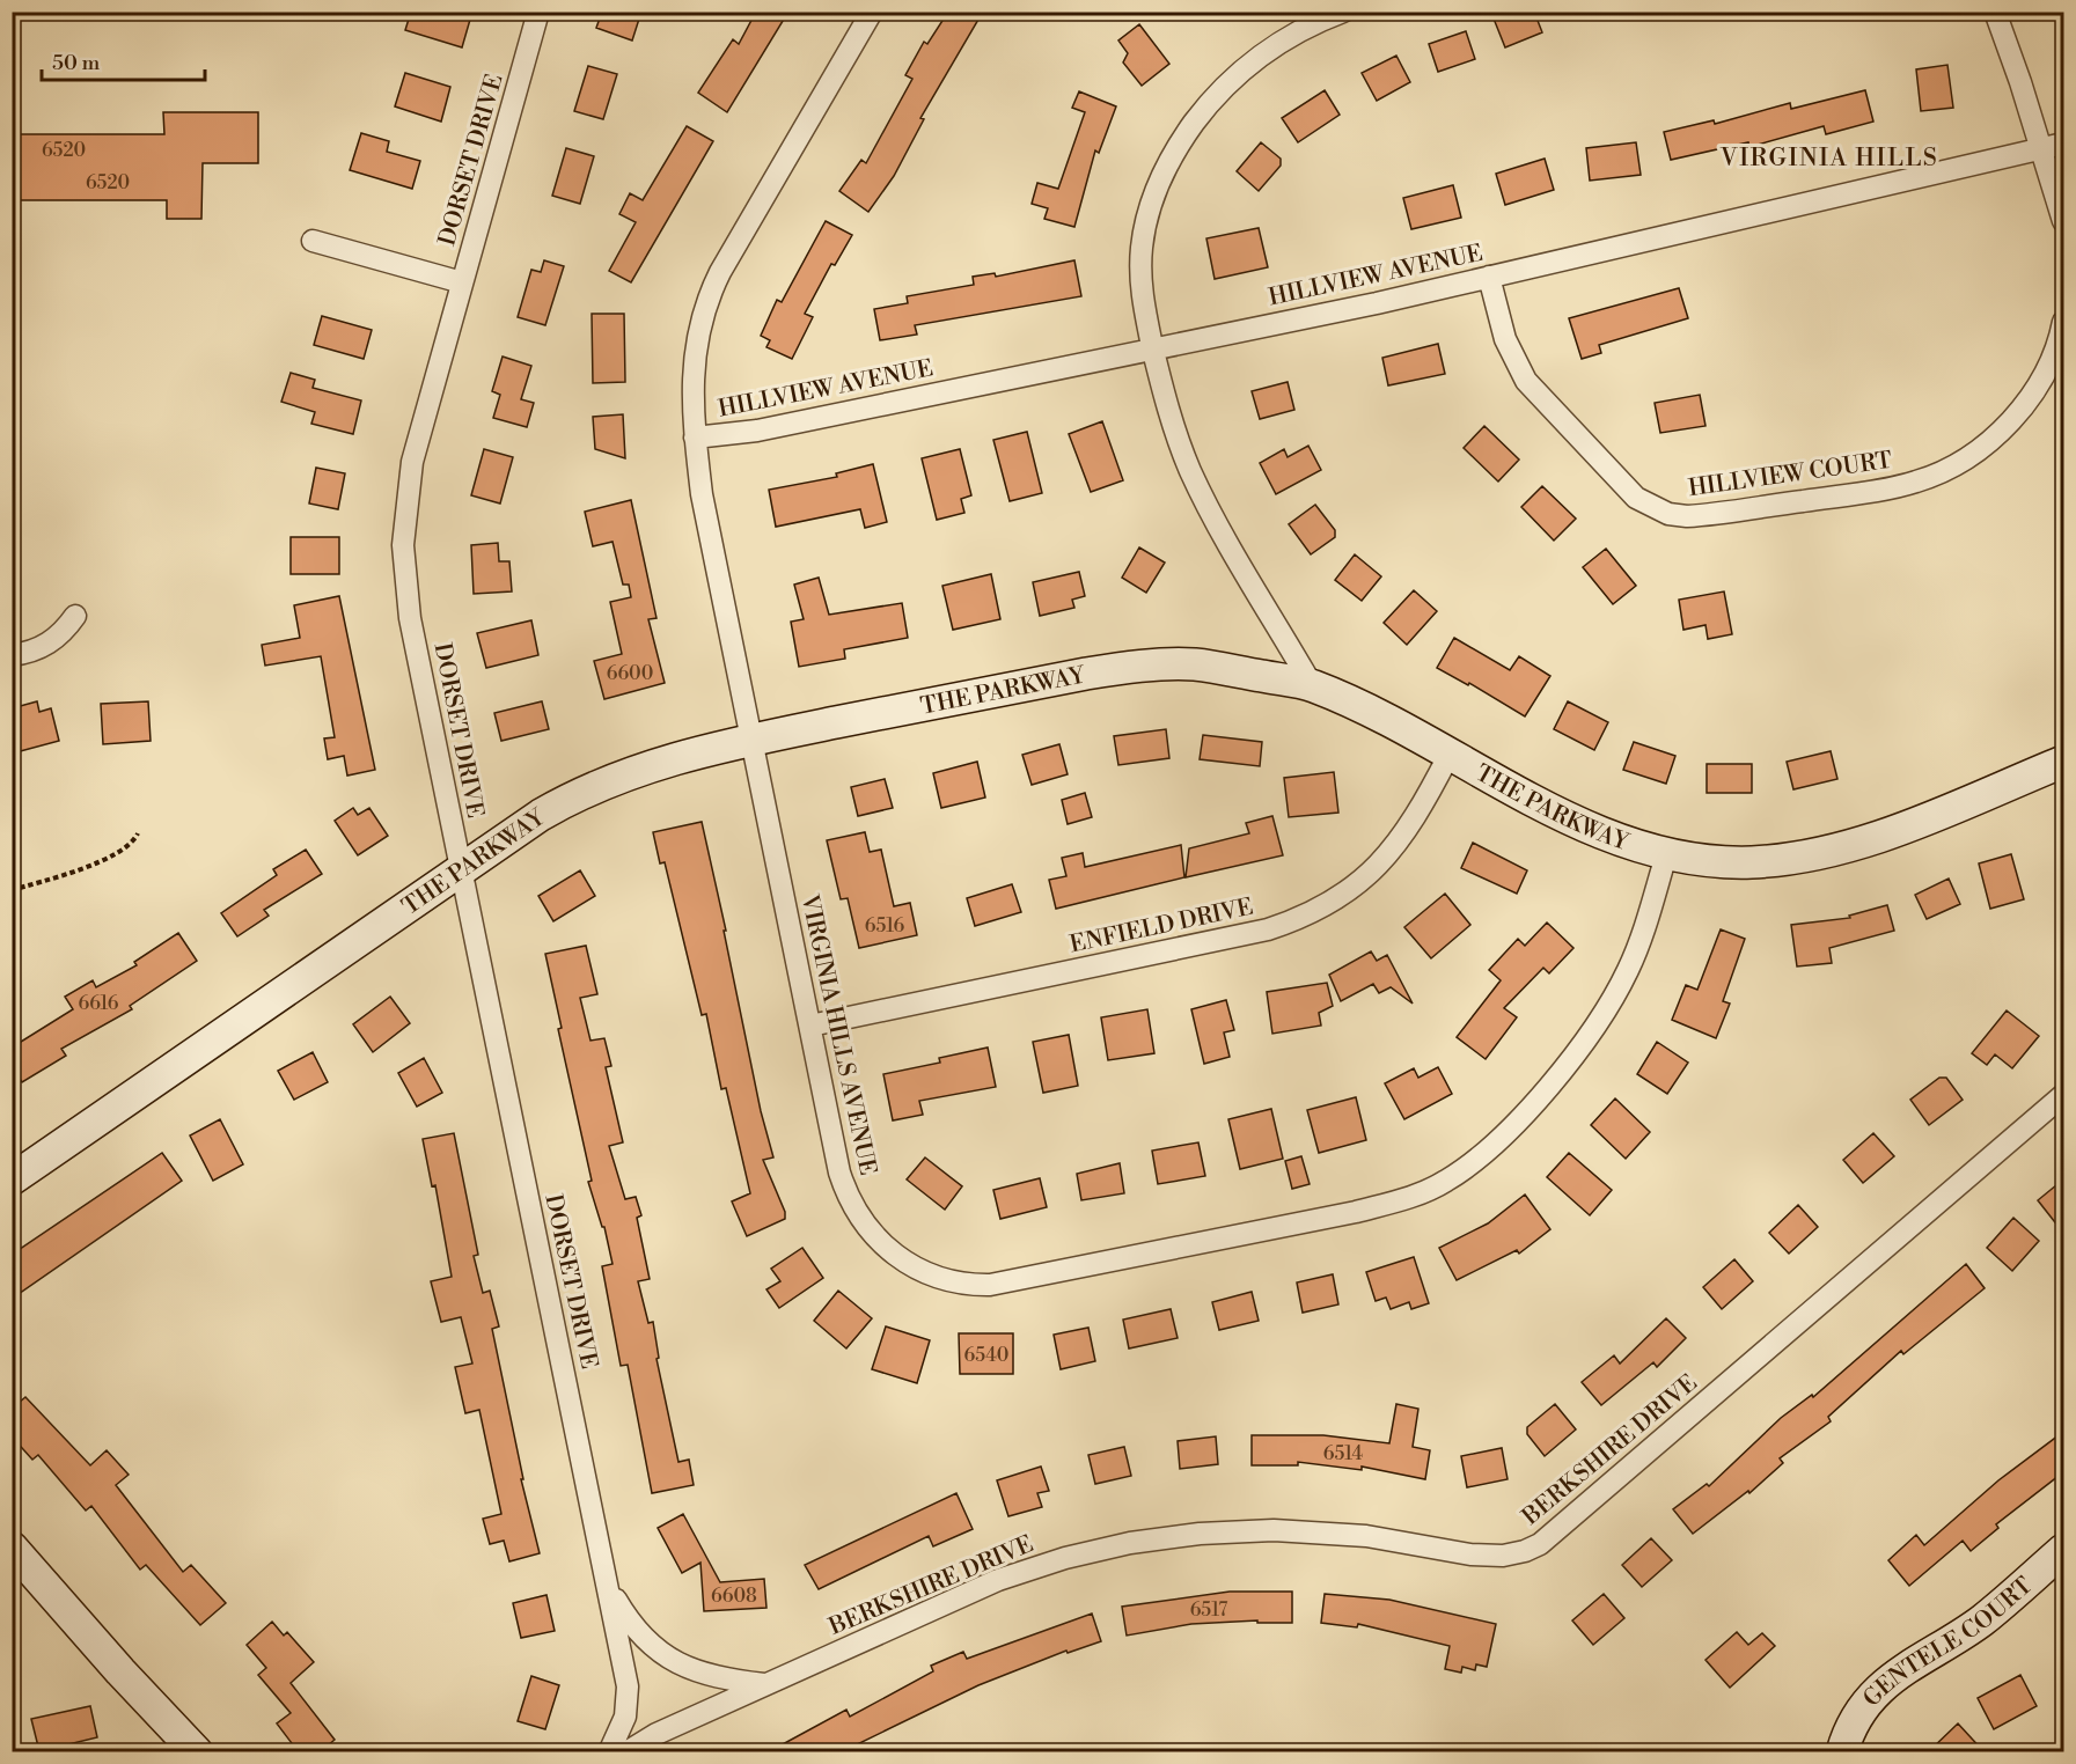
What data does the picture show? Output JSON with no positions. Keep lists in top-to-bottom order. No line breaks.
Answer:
{"streets":{"street":["DORSET DRIVE","HILLVIEW AVENUE","HILLVIEW COURT","THE PARKWAY","ENFIELD DRIVE","VIRGINIA HILLS AVENUE","BERKSHIRE DRIVE","GENTELE COURT"]},"crossings":[["DORSET DRIVE","THE PARKWAY"],["DORSET DRIVE","BERKSHIRE DRIVE"],["HILLVIEW AVENUE","HILLVIEW COURT"],["HILLVIEW AVENUE","VIRGINIA HILLS AVENUE"],["THE PARKWAY","ENFIELD DRIVE"],["THE PARKWAY","VIRGINIA HILLS AVENUE"],["ENFIELD DRIVE","VIRGINIA HILLS AVENUE"]],"districts":["VIRGINIA HILLS"],"house_numbers":["6520","6520","6600","6516","6616","6540","6514","6608","6517"],"scale_bar":"50 m"}
